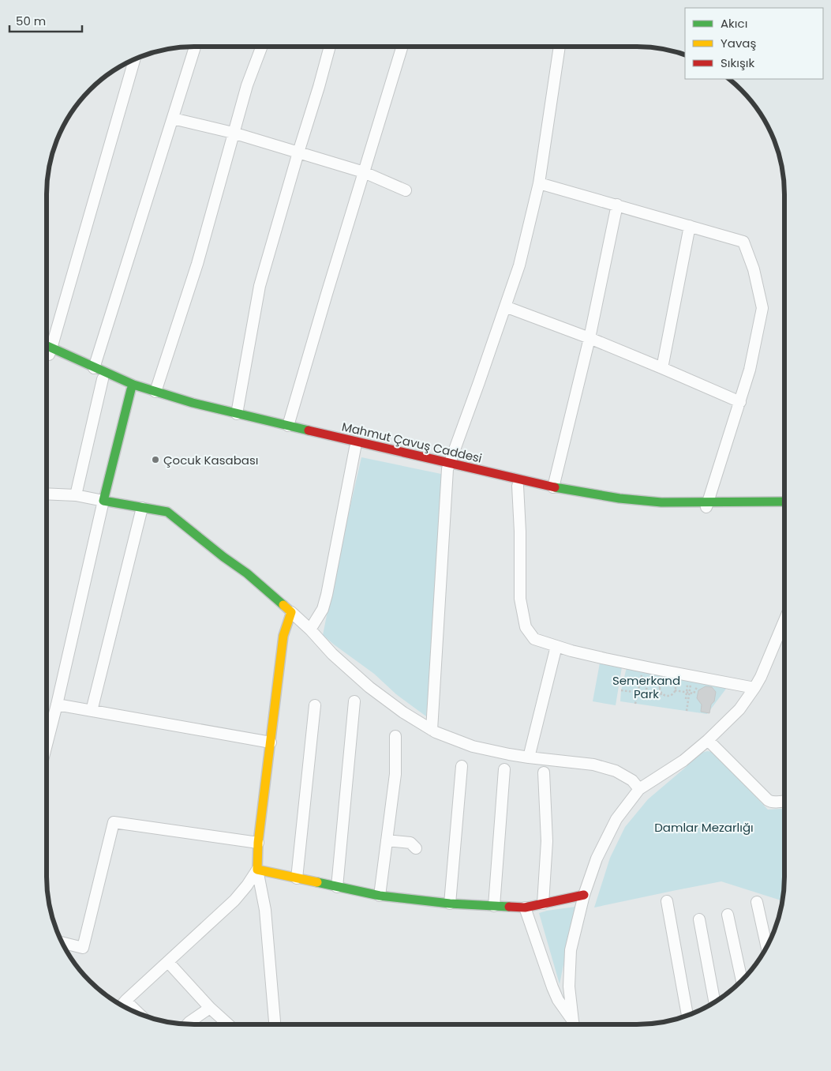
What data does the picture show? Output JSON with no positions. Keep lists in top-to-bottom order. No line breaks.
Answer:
{"streets":{"main road":["Mahmut Çavuş Caddesi"]},"parks":["Semerkand Park","Damlar Mezarlığı"],"places":["Çocuk Kasabası"],"legend":["Akıcı","Yavaş","Sıkışık"],"scale_bar":"50 m"}
